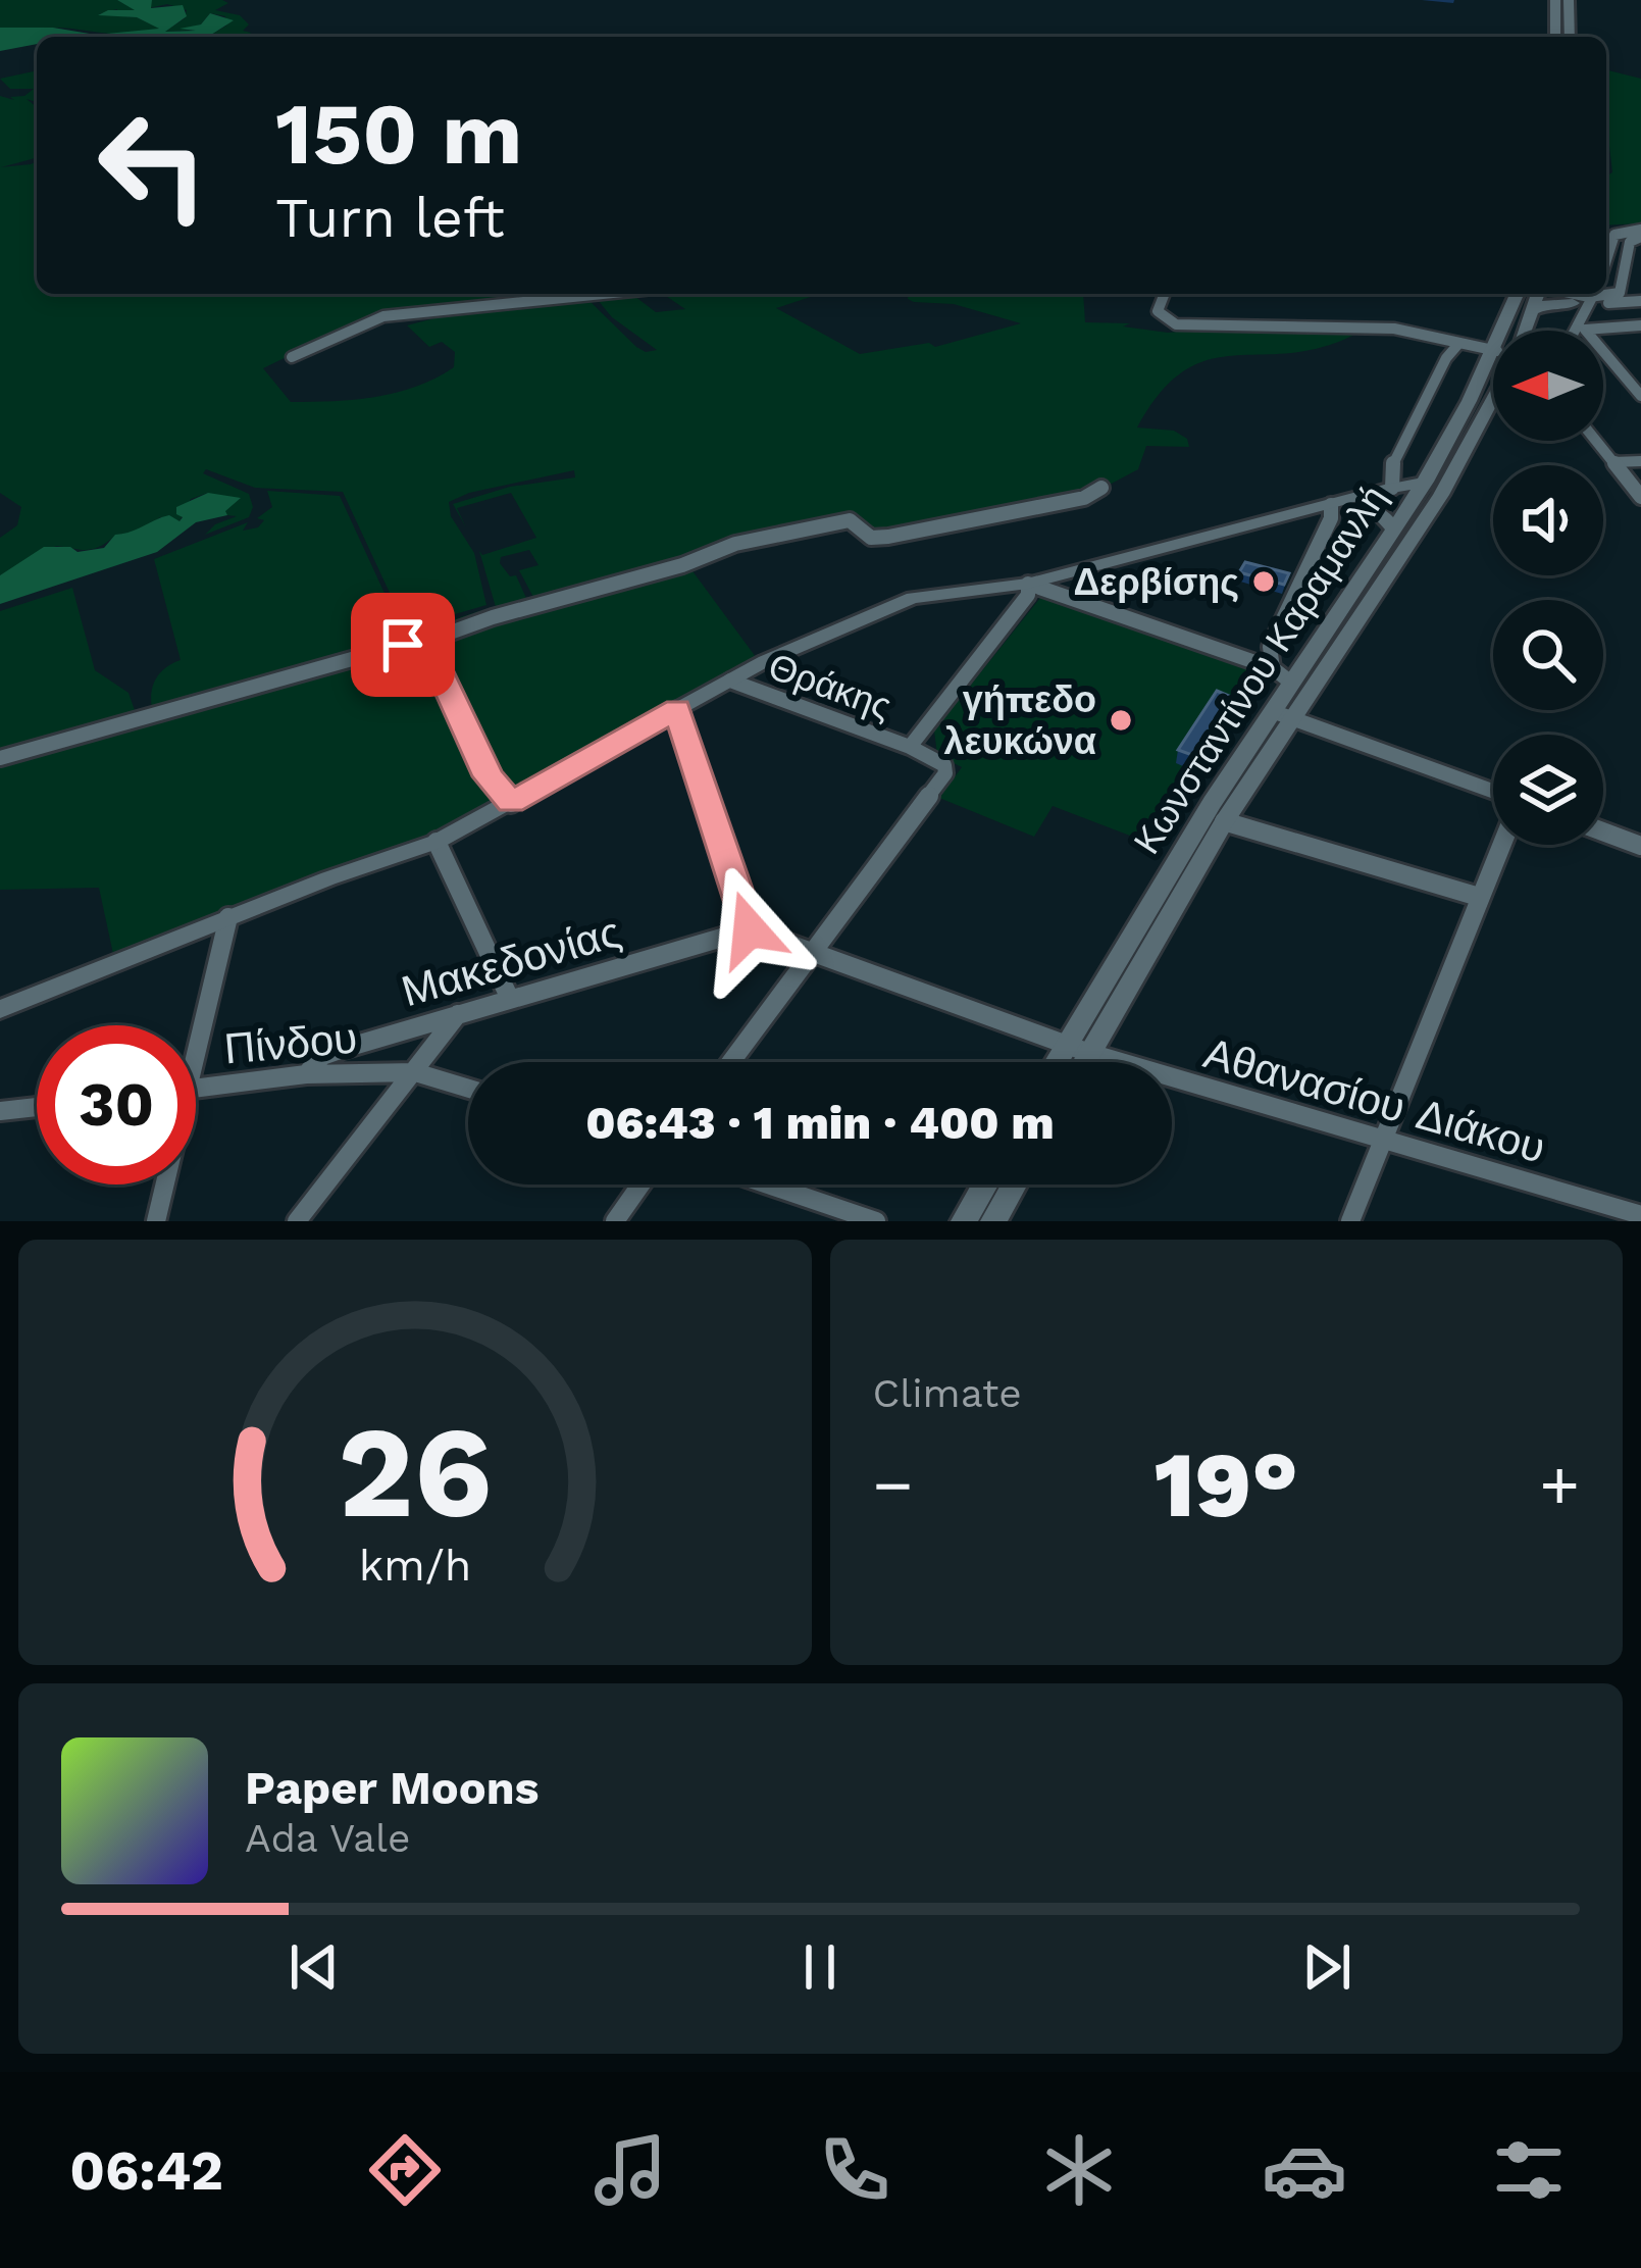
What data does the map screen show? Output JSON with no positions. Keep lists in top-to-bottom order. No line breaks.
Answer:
{"streets":{"main road":["Κωνσταντίνου Καραμανλή"],"street":["Θράκης","Μακεδονίας","Πίνδου","Αθανασίου Διάκου"]},"crossings":[["Κωνσταντίνου Καραμανλή","Αθανασίου Διάκου"],["Μακεδονίας","Πίνδου"]],"places":["Δερβίσης","γήπεδο λευκώνα"],"north":"left","page":{"turn":["150 m","Turn left"],"limit":"30","trip":"06:43 · 1 min · 400 m","tile":"Climate","heat":["−","19°","+"],"song":["Paper Moons","Ada Vale"],"tabs":"06:42","gauge":["26","km/h"]}}
